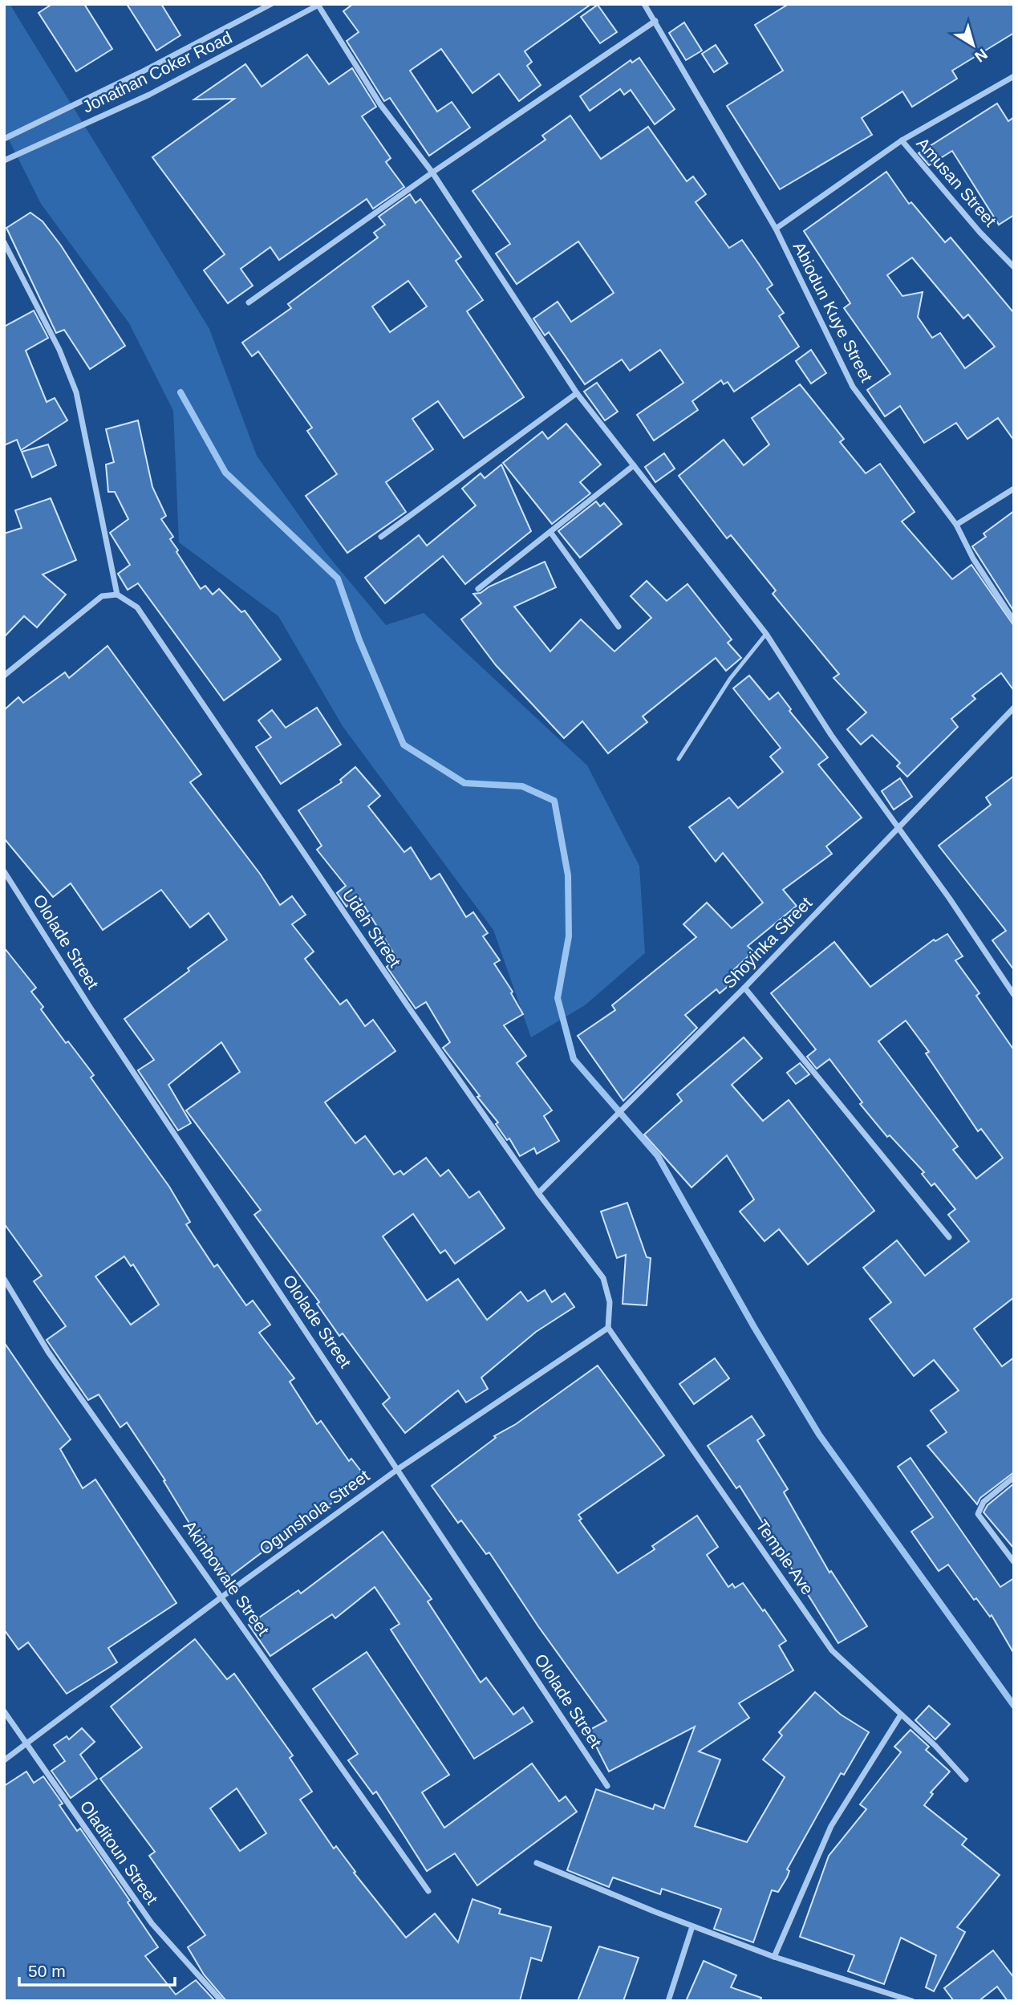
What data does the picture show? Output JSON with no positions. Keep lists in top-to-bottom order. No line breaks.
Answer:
{"streets":{"street":["Jonathan Coker Road","Amusan Street","Abiodun Kuye Street","Udeh Street","Ololade Street","Shoyinka Street","Ogunshola Street","Temple Ave","Akinbowale Street","Oladitoun Street"]},"crossings":[["Udeh Street","Shoyinka Street"],["Udeh Street","Ogunshola Street"],["Udeh Street","Temple Ave"],["Ololade Street","Ogunshola Street"],["Ogunshola Street","Temple Ave"],["Ogunshola Street","Akinbowale Street"],["Ogunshola Street","Oladitoun Street"]],"scale_bar":"50 m","north":"bottom right"}
